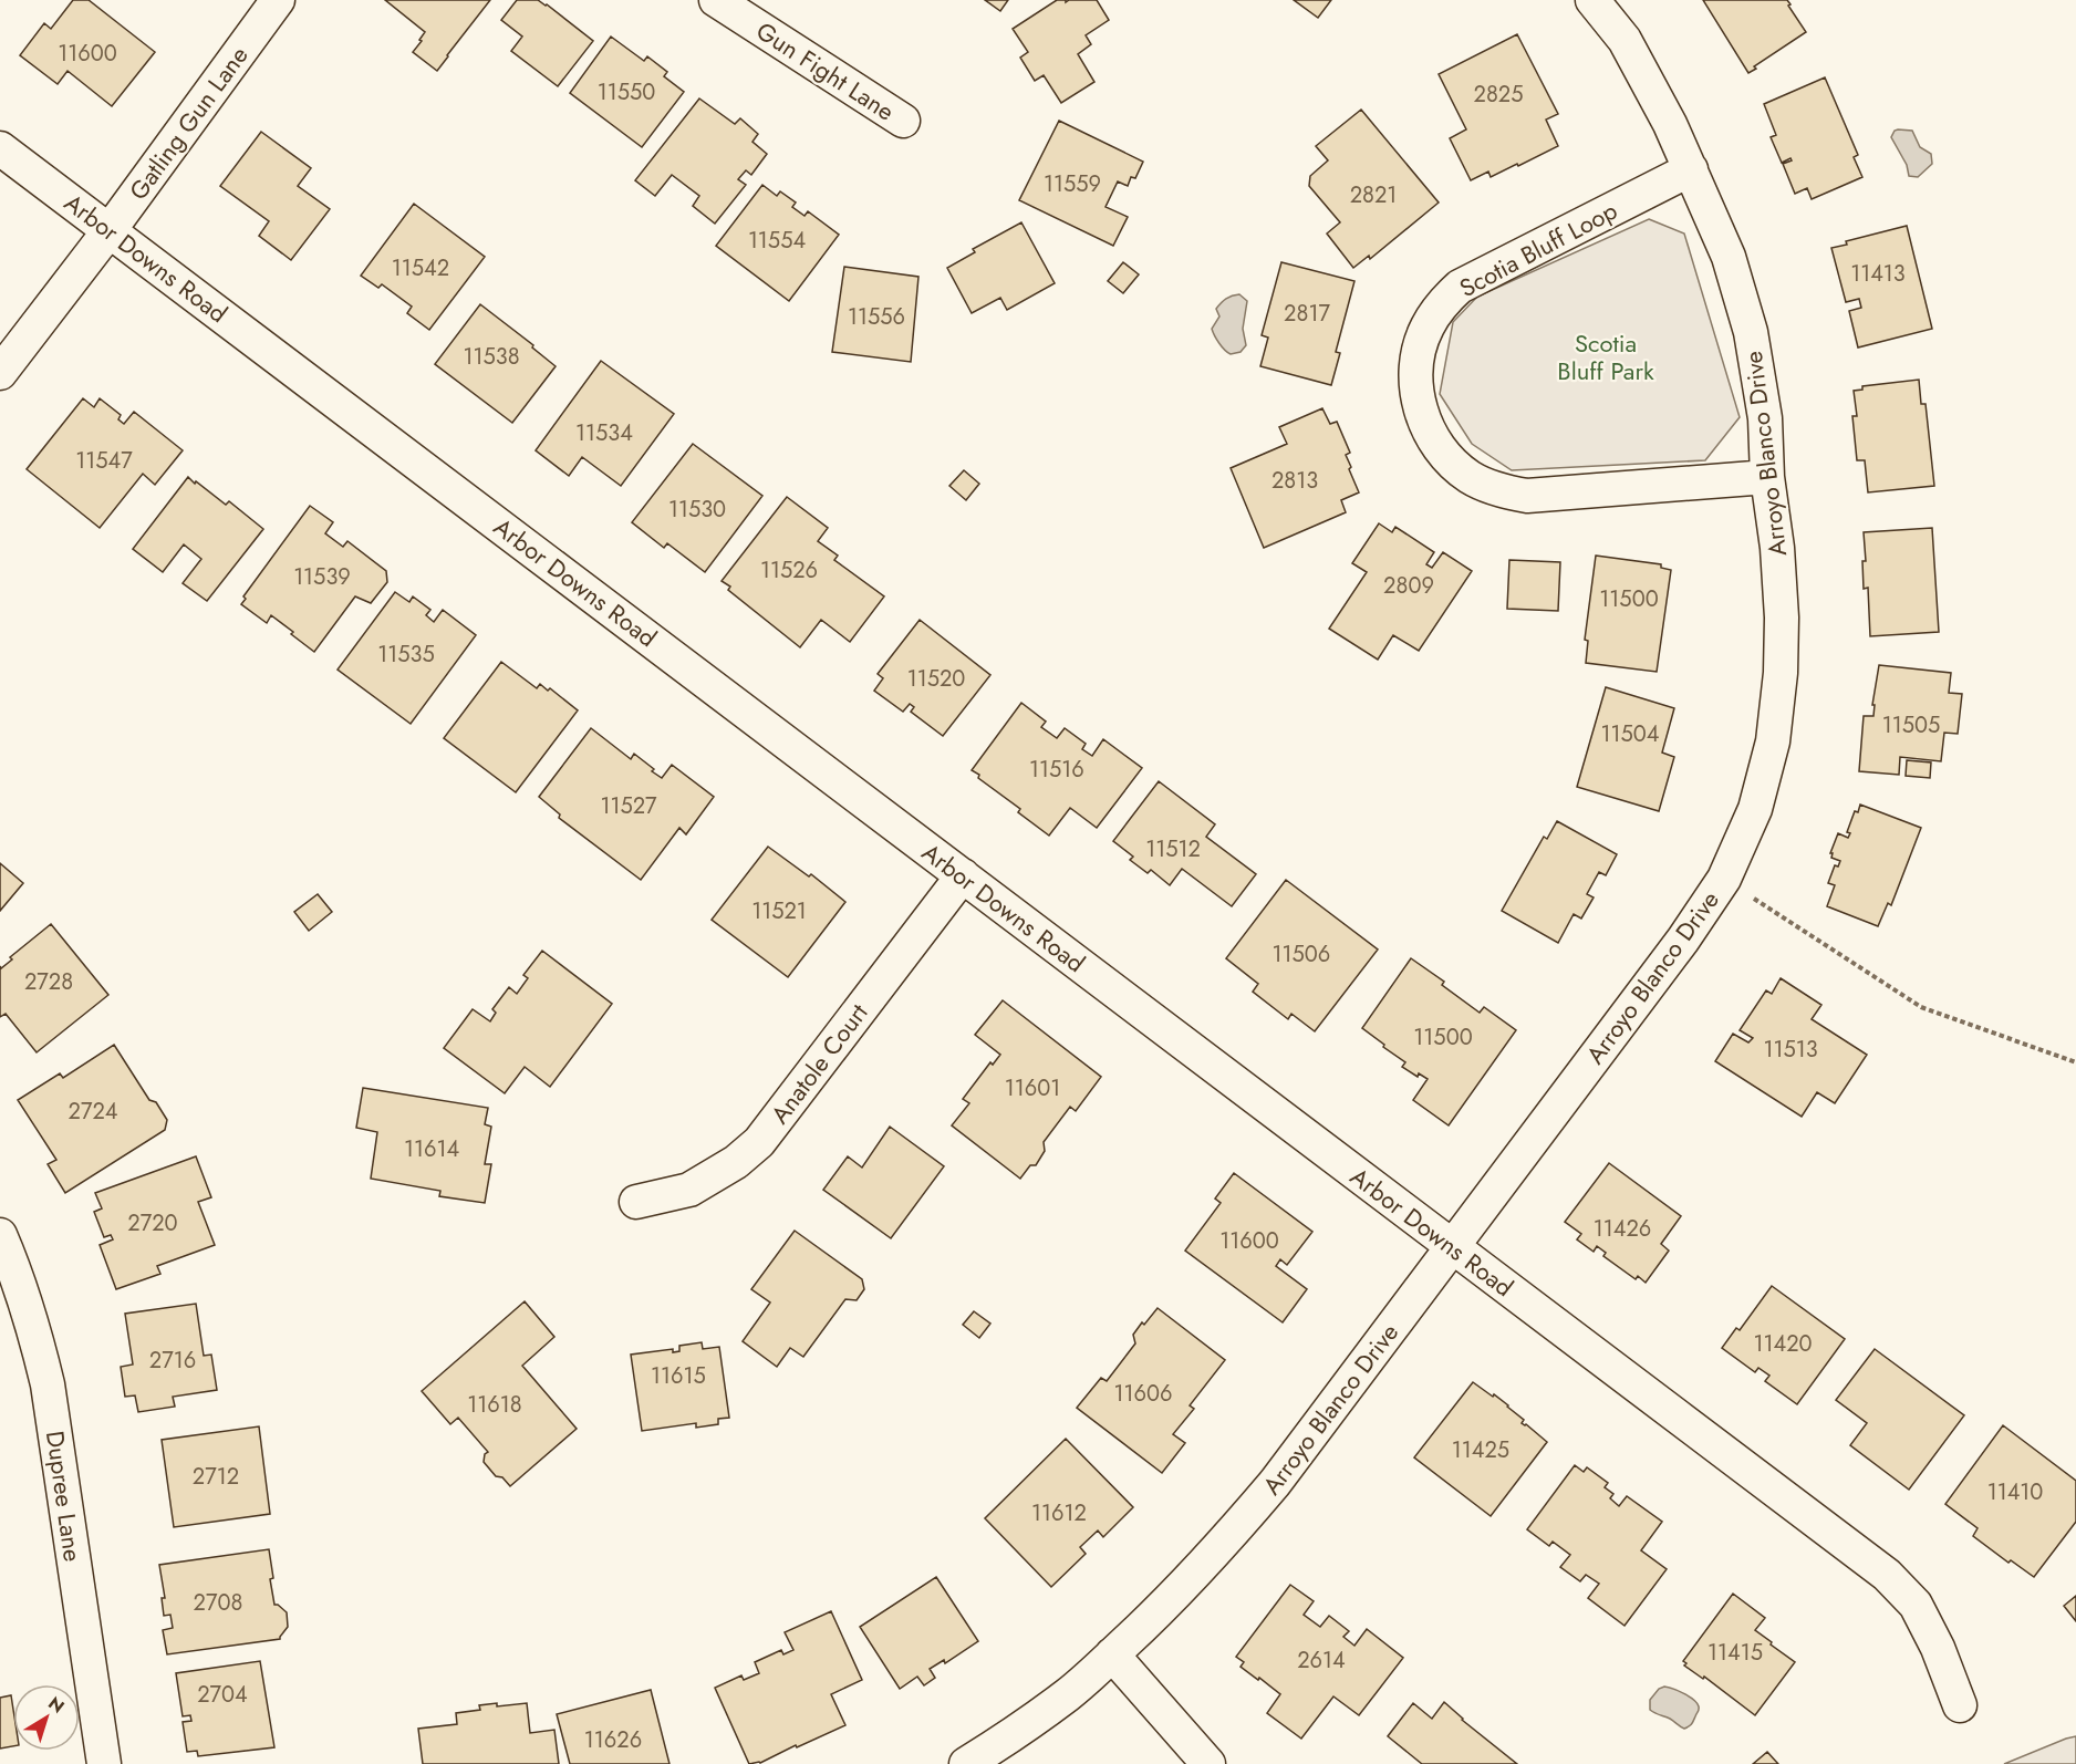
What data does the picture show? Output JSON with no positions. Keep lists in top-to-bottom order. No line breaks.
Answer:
{"streets":{"street":["Gun Fight Lane","Gatling Gun Lane","Scotia Bluff Loop","Arbor Downs Road","Arroyo Blanco Drive","Anatole Court","Dupree Lane"]},"crossings":[["Gatling Gun Lane","Arbor Downs Road"],["Scotia Bluff Loop","Arroyo Blanco Drive"],["Arbor Downs Road","Arroyo Blanco Drive"],["Arbor Downs Road","Anatole Court"]],"parks":["Scotia Bluff Park"],"house_numbers":["11600","11550","2825","11559","2821","11554","11542","11413","2817","11556","11538","11534","11547","2813","11530","11526","11539","2809","11500","11535","11520","11505","11504","11516","11527","11512","11521","11506","2728","11500","11513","11601","2724","11614","2720","11426","11600","11420","2716","11615","11606","11618","11425","2712","11410","11612","2708","11415","2614","2704","11626"],"north":"top right"}
